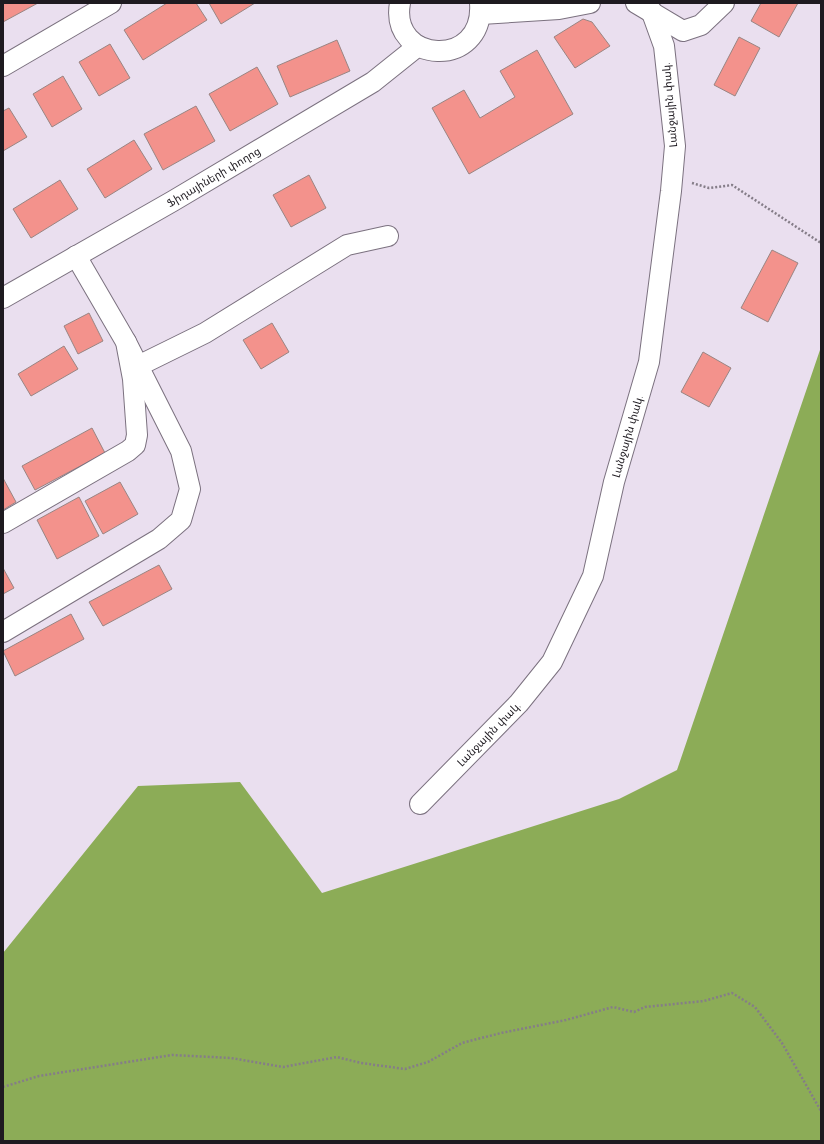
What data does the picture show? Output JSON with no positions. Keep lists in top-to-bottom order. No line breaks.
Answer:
{"streets":{"street":["Լանջային փակ.","Ֆիդայիների փողոց"]}}
